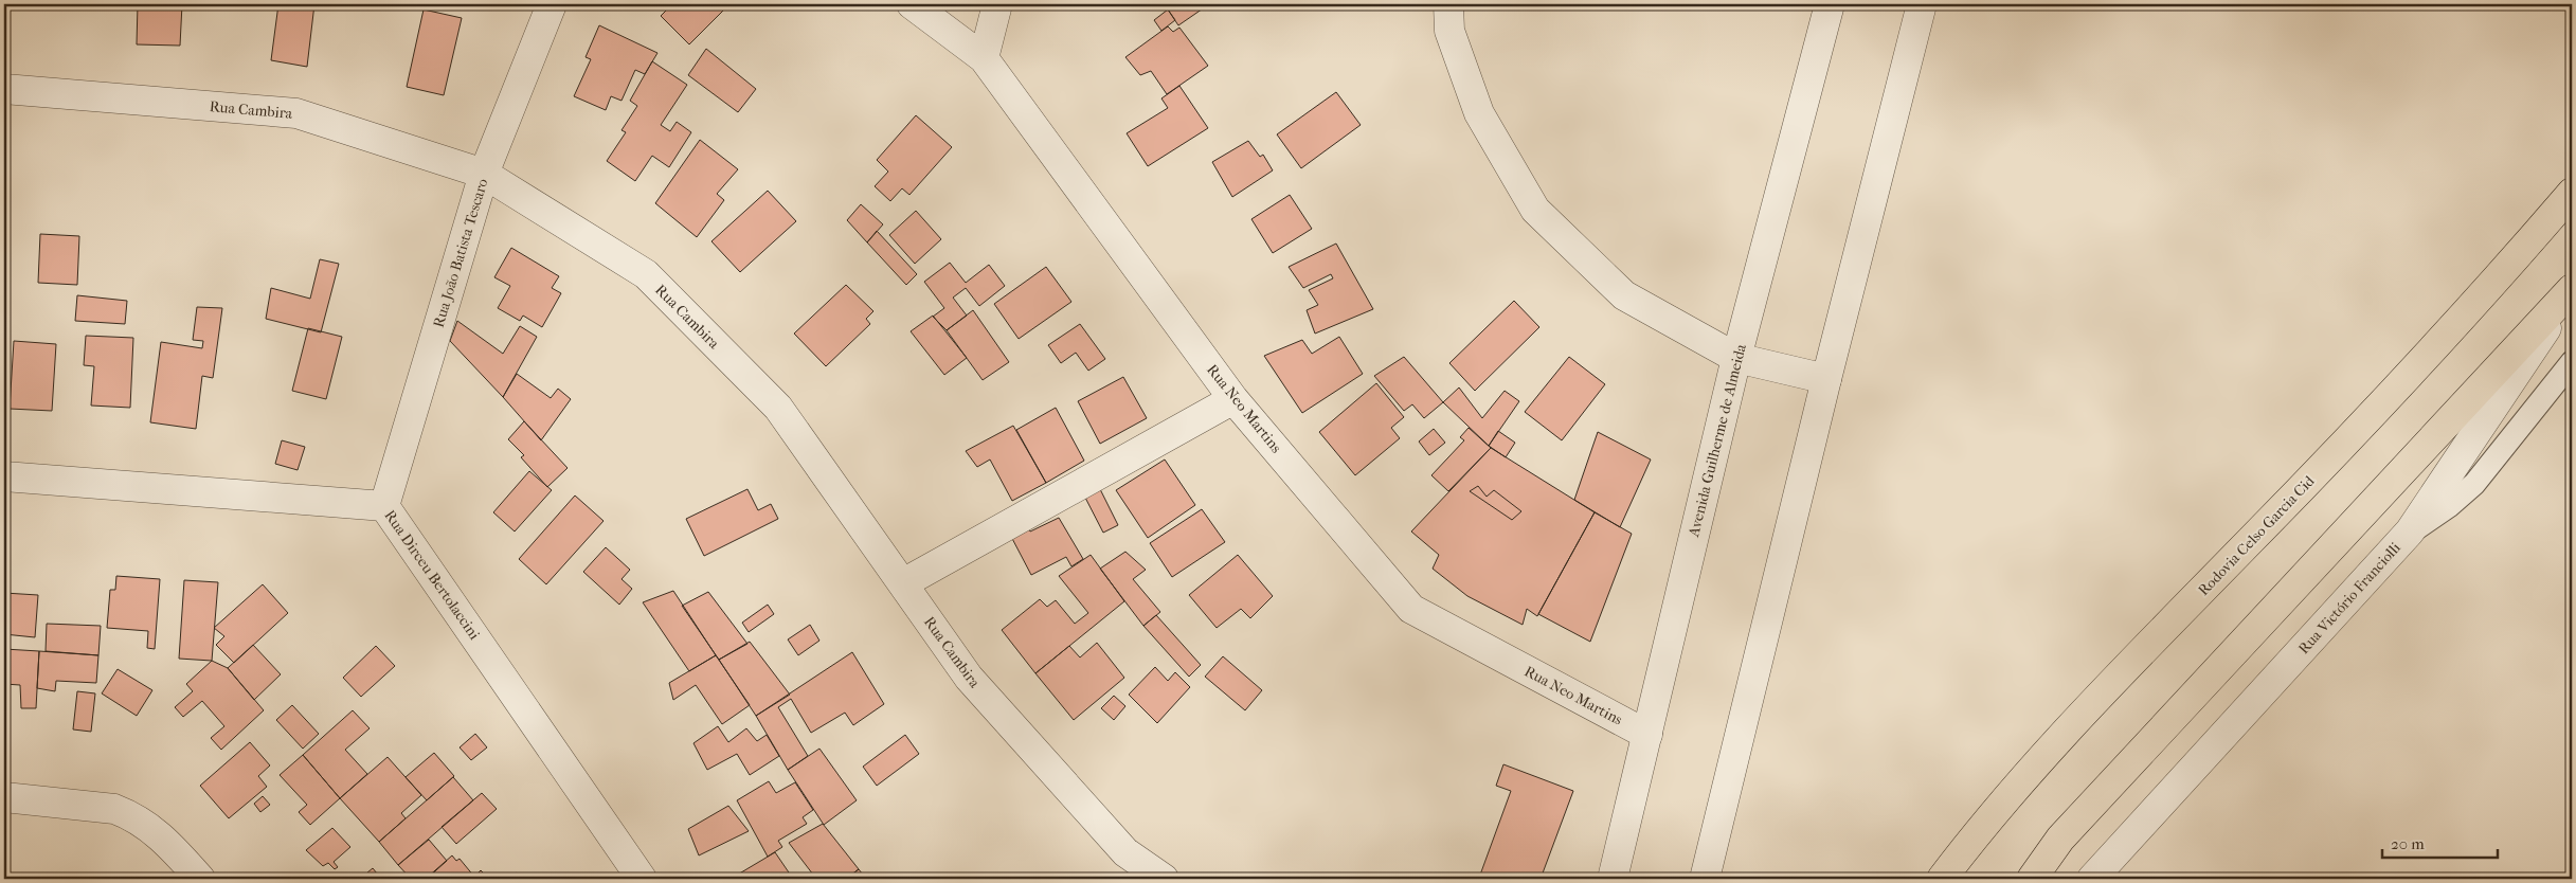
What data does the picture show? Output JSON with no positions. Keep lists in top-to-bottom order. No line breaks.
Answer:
{"streets":{"highway":["Rodovia Celso Garcia Cid"],"street":["Rua Cambira","Rua João Batista Tescaro","Rua Neo Martins","Avenida Guilherme de Almeida","Rua Dirceu Bertolaccini","Rua Victório Franciolli"]},"crossings":[["Rua Cambira","Rua João Batista Tescaro"],["Rua João Batista Tescaro","Rua Dirceu Bertolaccini"],["Rua Neo Martins","Avenida Guilherme de Almeida"]],"scale_bar":"20 m"}
